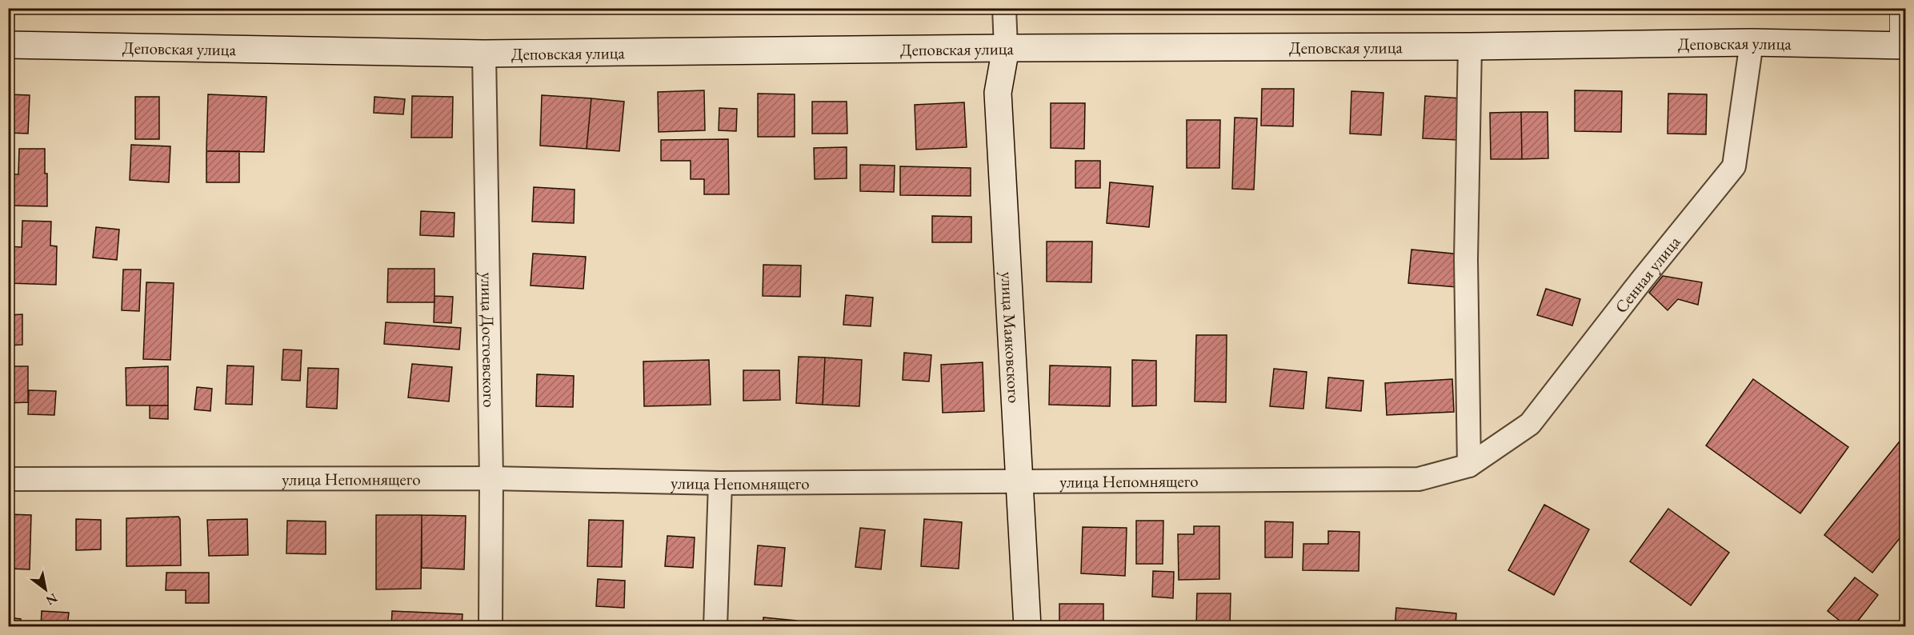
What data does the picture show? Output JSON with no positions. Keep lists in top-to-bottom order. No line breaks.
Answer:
{"streets":{"main road":["Деповская улица","улица Маяковского"],"street":["Сенная улица","улица Достоевского","улица Непомнящего"]},"crossings":[["Деповская улица","Сенная улица"],["Деповская улица","улица Маяковского"],["Деповская улица","улица Достоевского"],["Сенная улица","улица Непомнящего"],["улица Маяковского","улица Непомнящего"],["улица Достоевского","улица Непомнящего"]],"north":"bottom right"}
